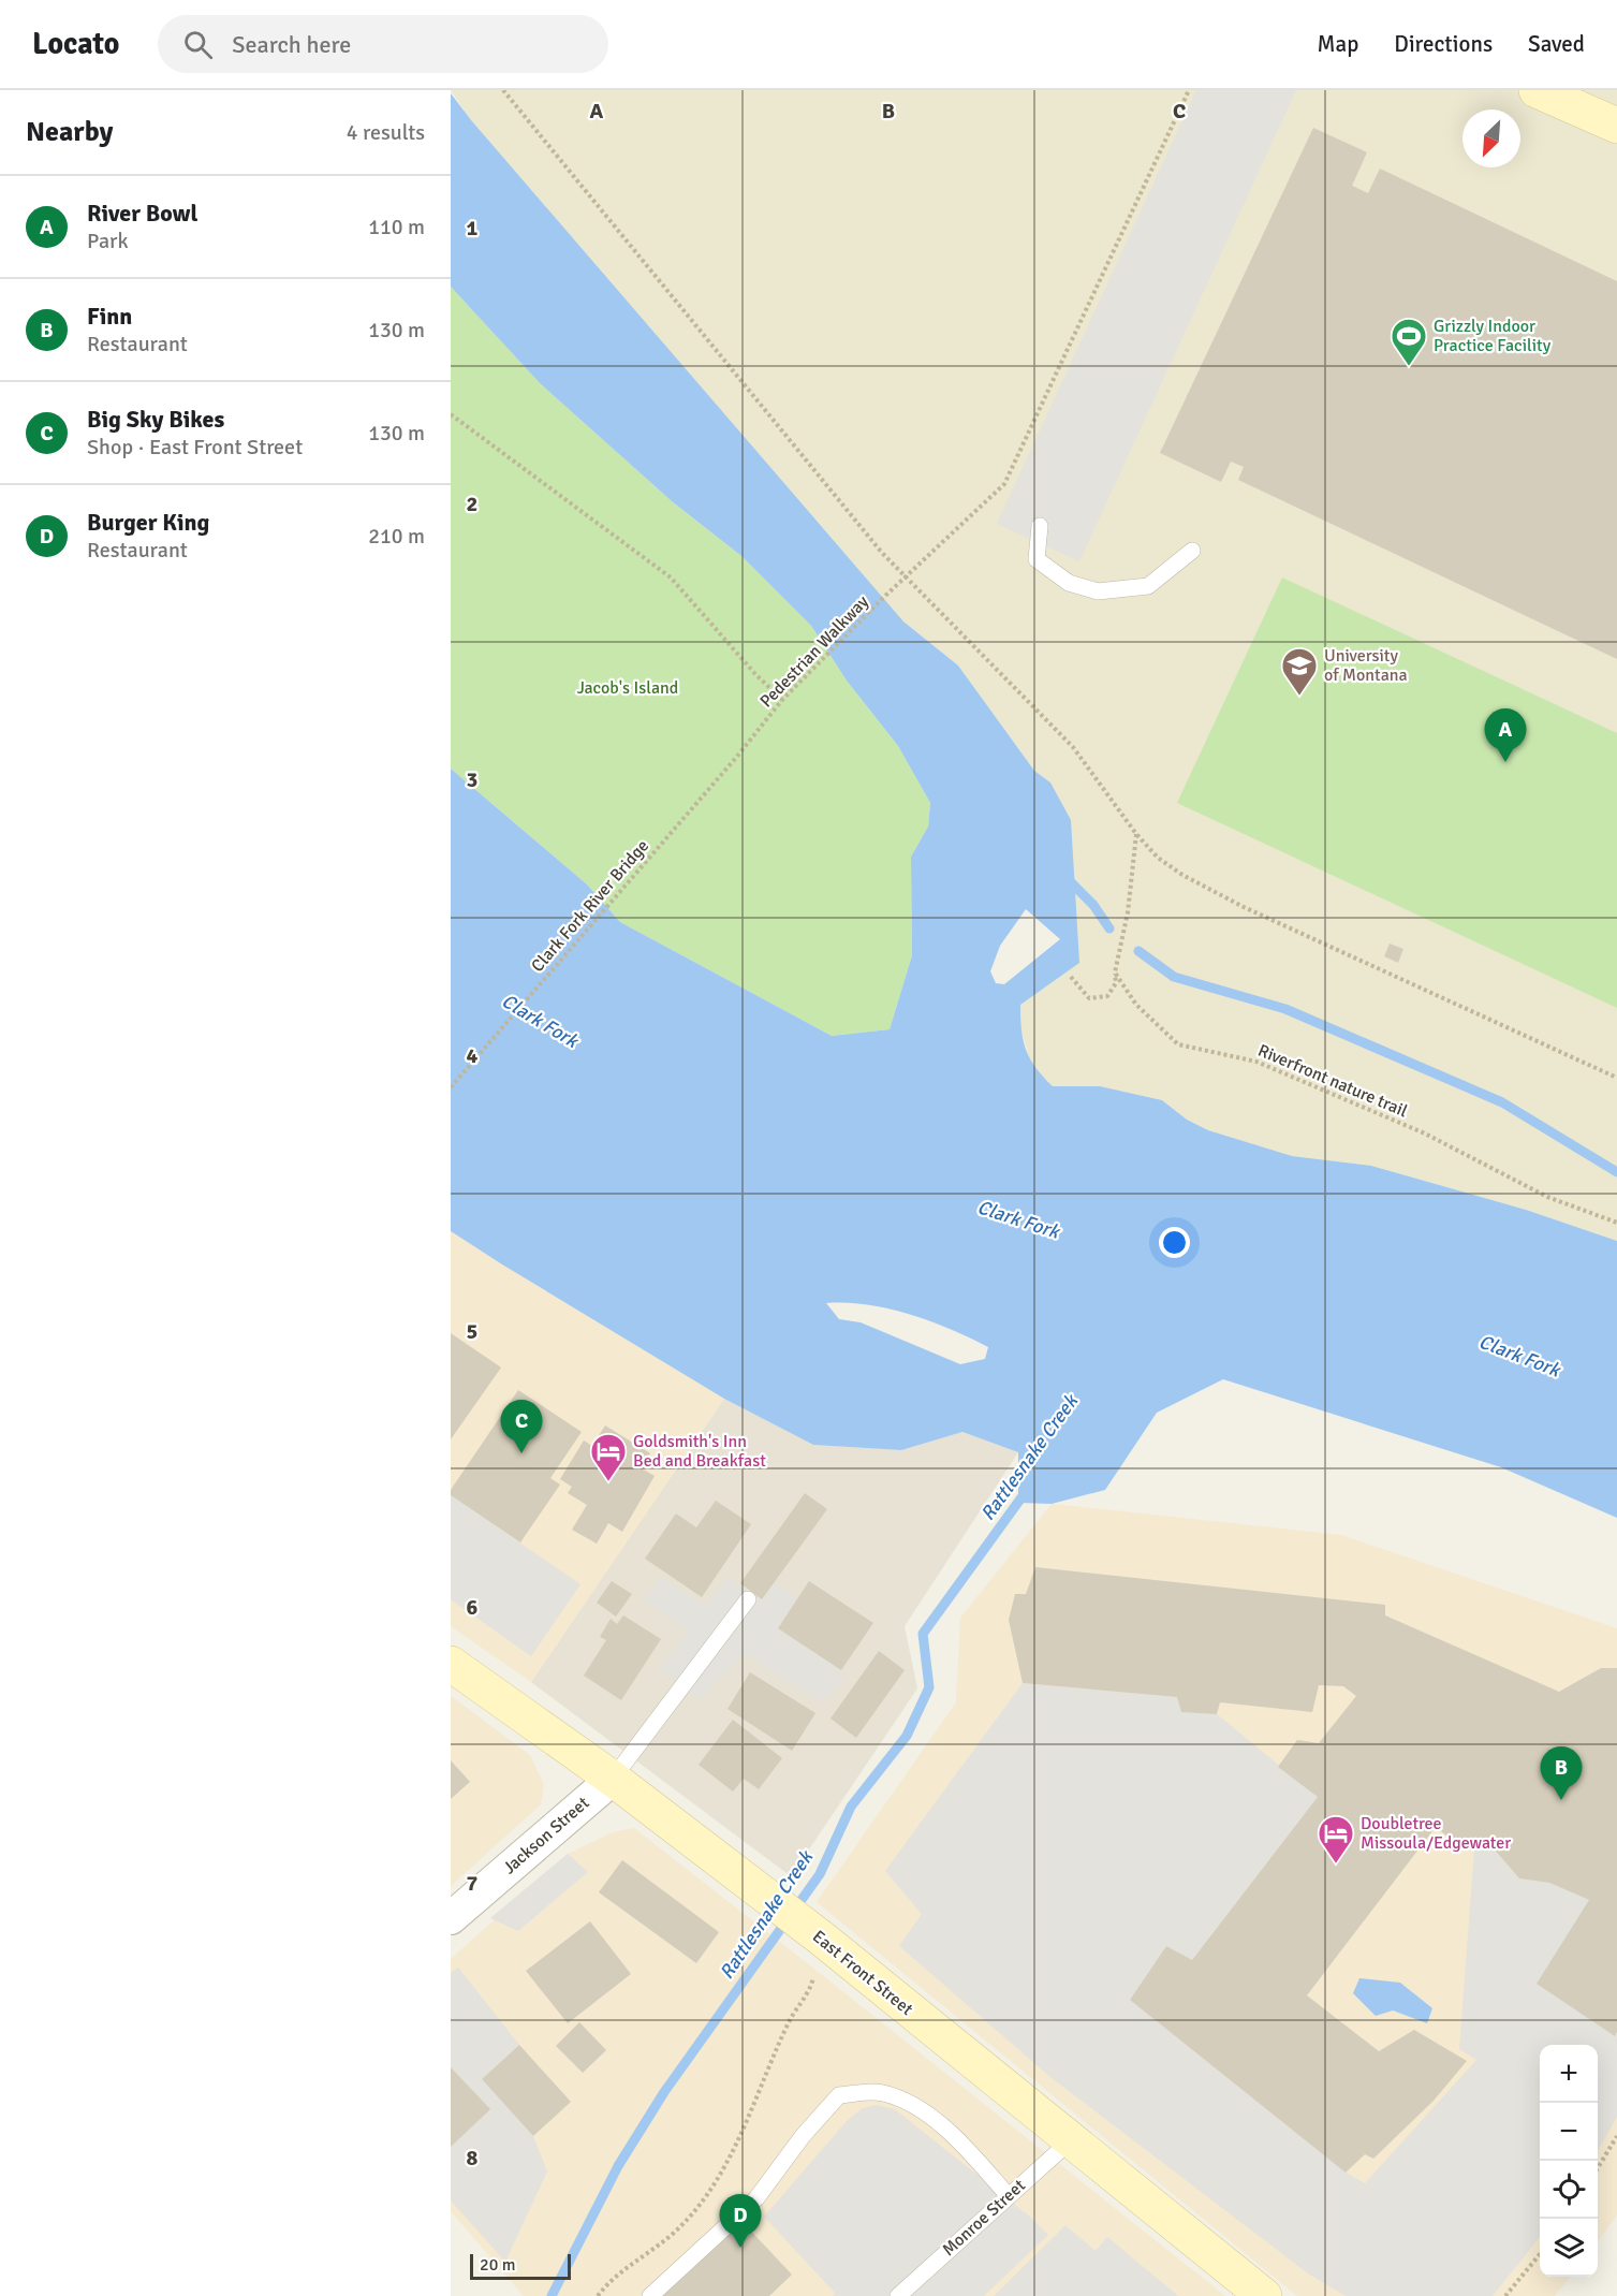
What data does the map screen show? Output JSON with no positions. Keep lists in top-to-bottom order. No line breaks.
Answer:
{"streets":{"street":["Jackson Street","East Front Street"],"lane":["Monroe Street"],"path":["Pedestrian Walkway","Clark Fork River Bridge","Riverfront nature trail"]},"crossings":[["Pedestrian Walkway","Clark Fork River Bridge"],["Jackson Street","East Front Street"],["East Front Street","Monroe Street"]],"water":["Clark Fork","Rattlesnake Creek"],"parks":["Jacob's Island"],"places":{"sports":["Grizzly Indoor Practice Facility"],"school or university":["University of Montana"],"hotel":["Goldsmith's Inn Bed and Breakfast","Doubletree Missoula/Edgewater"]},"scale_bar":"20 m","north":"bottom left","page":{"header":"Locato","search":"Search here","nav":["Map","Directions","Saved"],"heading":["Nearby","4 results"],"list":[{"mark":"A","name":"River Bowl","note":"Park","value":"110 m"},{"mark":"B","name":"Finn","note":"Restaurant","value":"130 m"},{"mark":"C","name":"Big Sky Bikes","note":"Shop · East Front Street","value":"130 m"},{"mark":"D","name":"Burger King","note":"Restaurant","value":"210 m"}],"pins":["A","C","B","D"],"map_buttons":["+","−"],"scale":"20 m"},"grid":{"columns":["A","B","C"],"rows":["1","2","3","4","5","6","7","8"]}}
